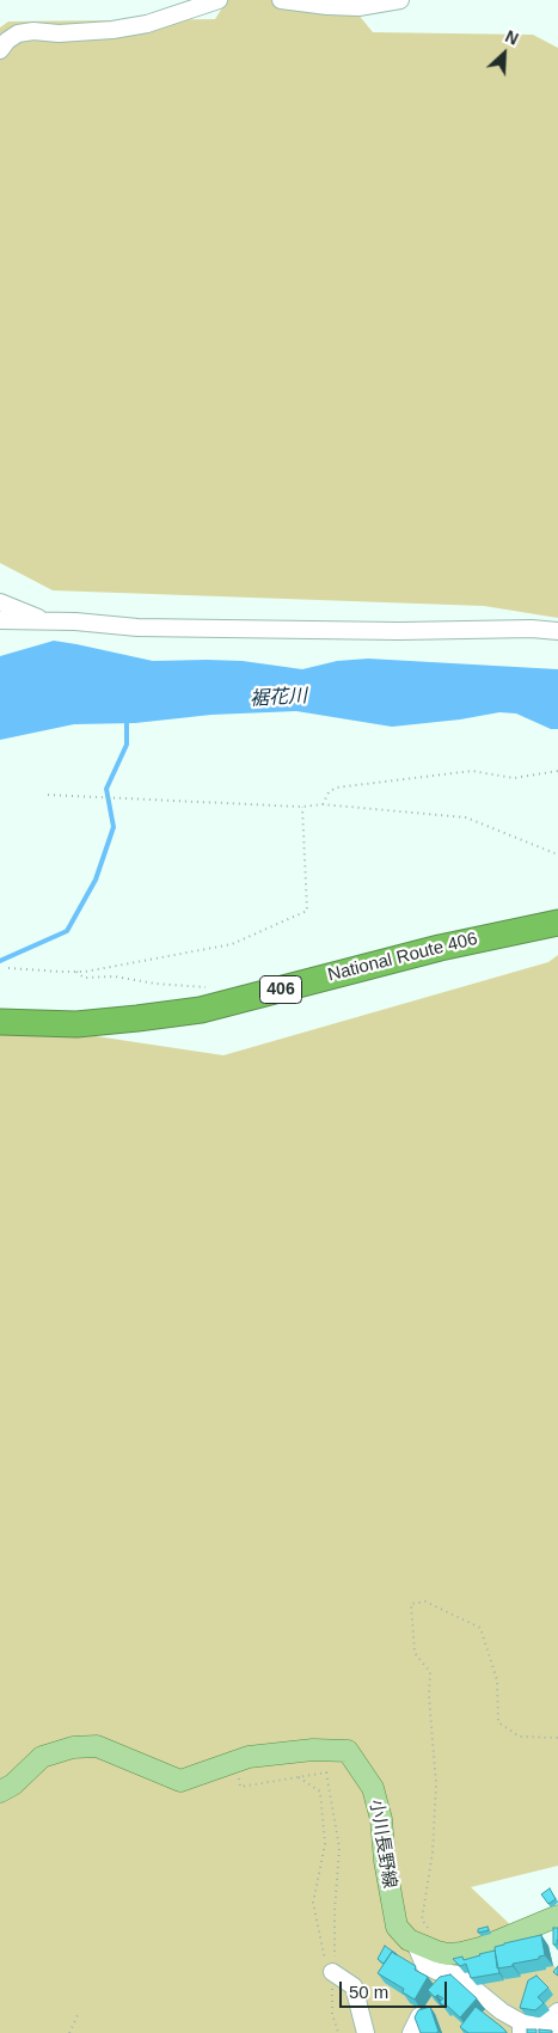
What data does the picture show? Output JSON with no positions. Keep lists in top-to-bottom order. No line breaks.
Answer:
{"streets":{"highway":["National Route 406","406"],"main road":["小川長野線"]},"water":["裾花川"],"scale_bar":"50 m","north":"top right"}
